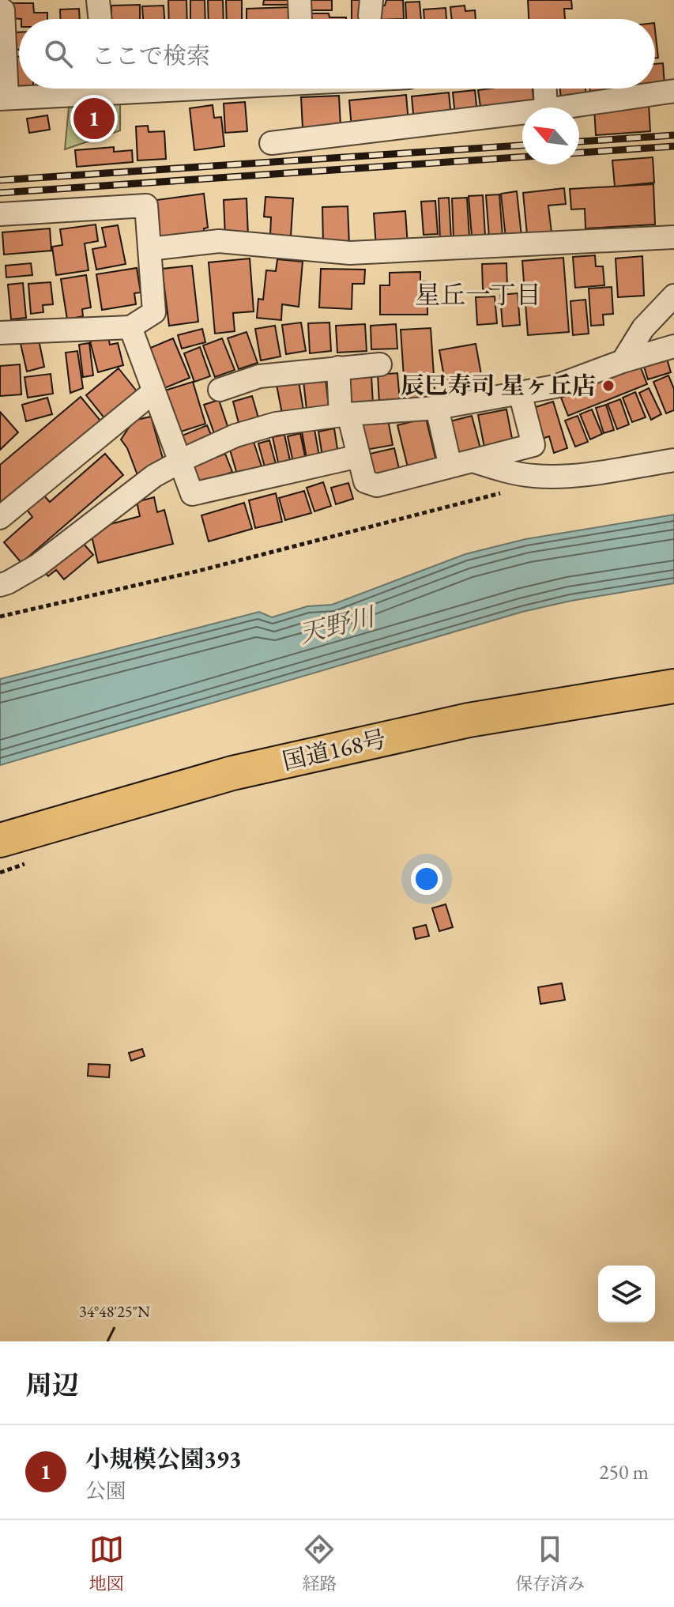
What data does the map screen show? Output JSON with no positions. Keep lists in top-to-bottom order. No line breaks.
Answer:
{"streets":{"highway":["国道168号"]},"districts":["星丘一丁目"],"water":["天野川"],"places":["辰巳寿司 星ヶ丘店"],"north":"top left","page":{"search":"ここで検索","pins":"1","heading":"周辺","list":[{"mark":"1","name":"小規模公園393","note":"公園","value":"250 m"}],"nav":["地図","経路","保存済み"]},"coordinates":["34°48'25\"N"]}
